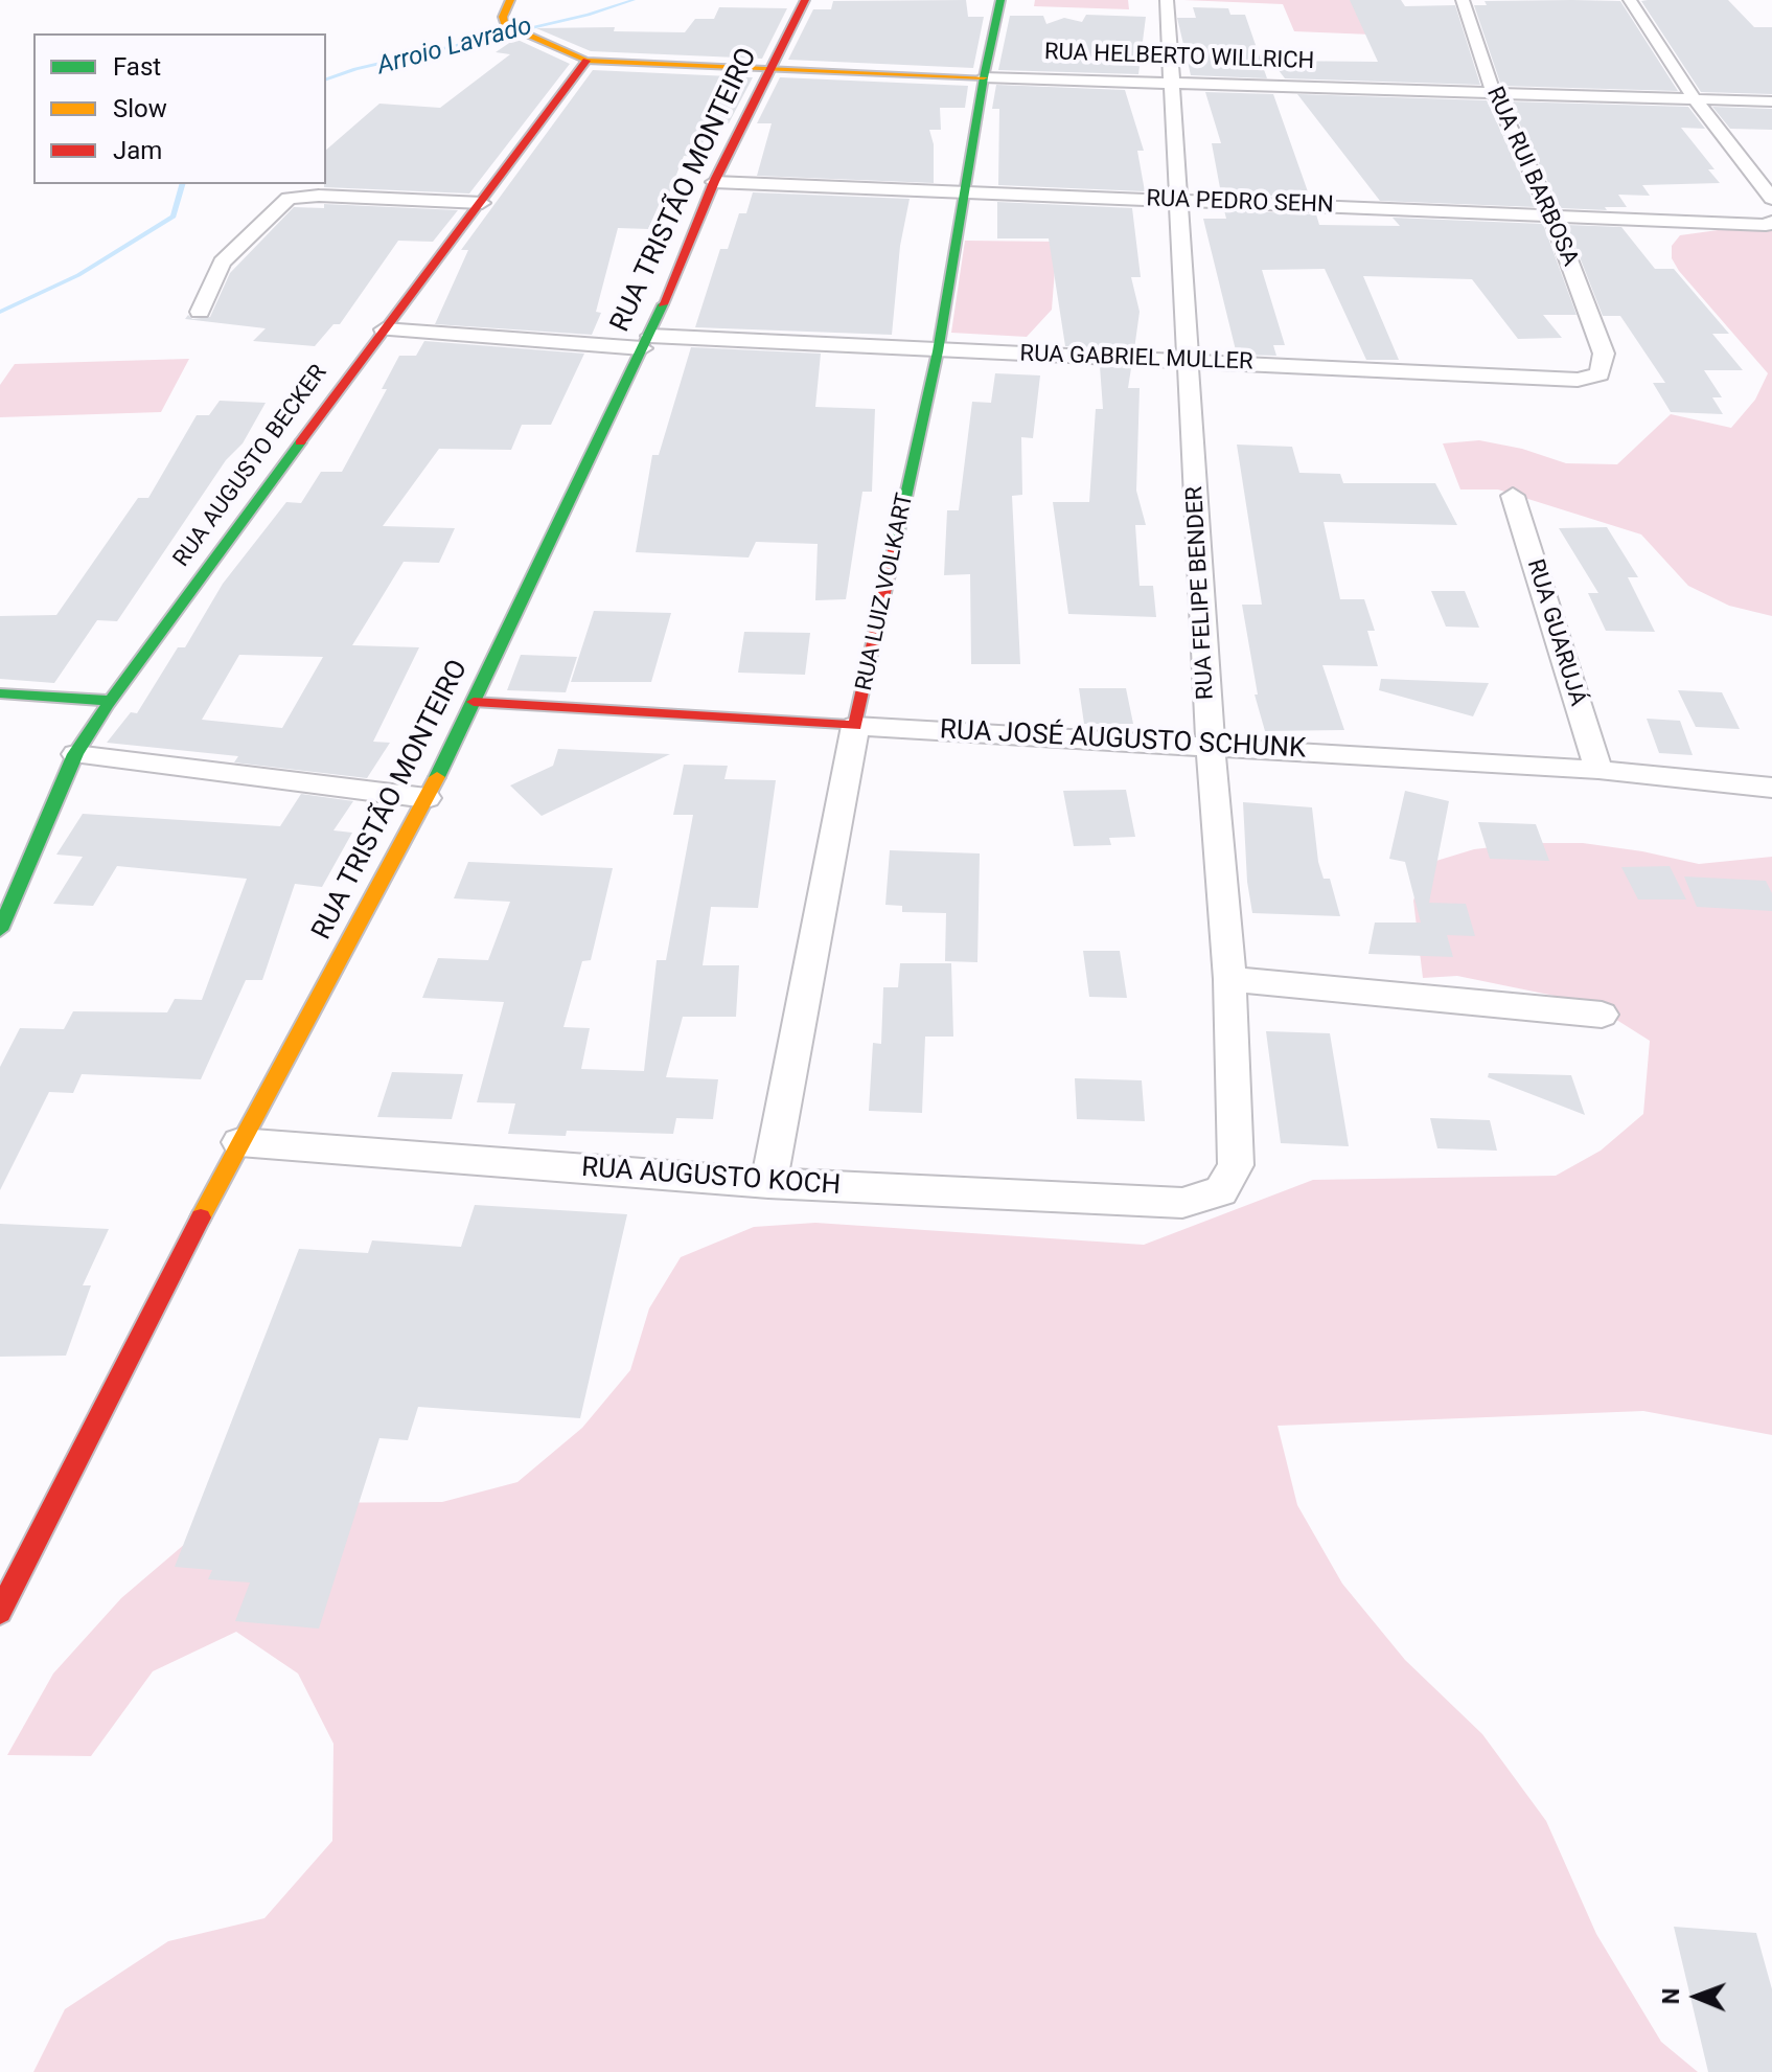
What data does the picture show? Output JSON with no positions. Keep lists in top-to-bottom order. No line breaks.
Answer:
{"streets":{"street":["RUA HELBERTO WILLRICH","RUA RUI BARBOSA","RUA TRISTÃO MONTEIRO","RUA PEDRO SEHN","RUA GABRIEL MULLER","RUA AUGUSTO BECKER","RUA LUIZ VOLKART","RUA FELIPE BENDER","RUA GUARUJÁ","RUA JOSÉ AUGUSTO SCHUNK","RUA AUGUSTO KOCH"]},"crossings":[["RUA HELBERTO WILLRICH","RUA RUI BARBOSA"],["RUA HELBERTO WILLRICH","RUA TRISTÃO MONTEIRO"],["RUA HELBERTO WILLRICH","RUA AUGUSTO BECKER"],["RUA HELBERTO WILLRICH","RUA LUIZ VOLKART"],["RUA HELBERTO WILLRICH","RUA FELIPE BENDER"],["RUA RUI BARBOSA","RUA PEDRO SEHN"],["RUA RUI BARBOSA","RUA GABRIEL MULLER"],["RUA TRISTÃO MONTEIRO","RUA PEDRO SEHN"],["RUA TRISTÃO MONTEIRO","RUA GABRIEL MULLER"],["RUA TRISTÃO MONTEIRO","RUA JOSÉ AUGUSTO SCHUNK"],["RUA TRISTÃO MONTEIRO","RUA AUGUSTO KOCH"],["RUA PEDRO SEHN","RUA LUIZ VOLKART"],["RUA PEDRO SEHN","RUA FELIPE BENDER"],["RUA GABRIEL MULLER","RUA AUGUSTO BECKER"],["RUA GABRIEL MULLER","RUA LUIZ VOLKART"],["RUA GABRIEL MULLER","RUA FELIPE BENDER"],["RUA LUIZ VOLKART","RUA JOSÉ AUGUSTO SCHUNK"],["RUA LUIZ VOLKART","RUA AUGUSTO KOCH"],["RUA FELIPE BENDER","RUA JOSÉ AUGUSTO SCHUNK"],["RUA FELIPE BENDER","RUA AUGUSTO KOCH"],["RUA GUARUJÁ","RUA JOSÉ AUGUSTO SCHUNK"]],"water":["Arroio Lavrado"],"legend":["Fast","Slow","Jam"],"north":"left"}
